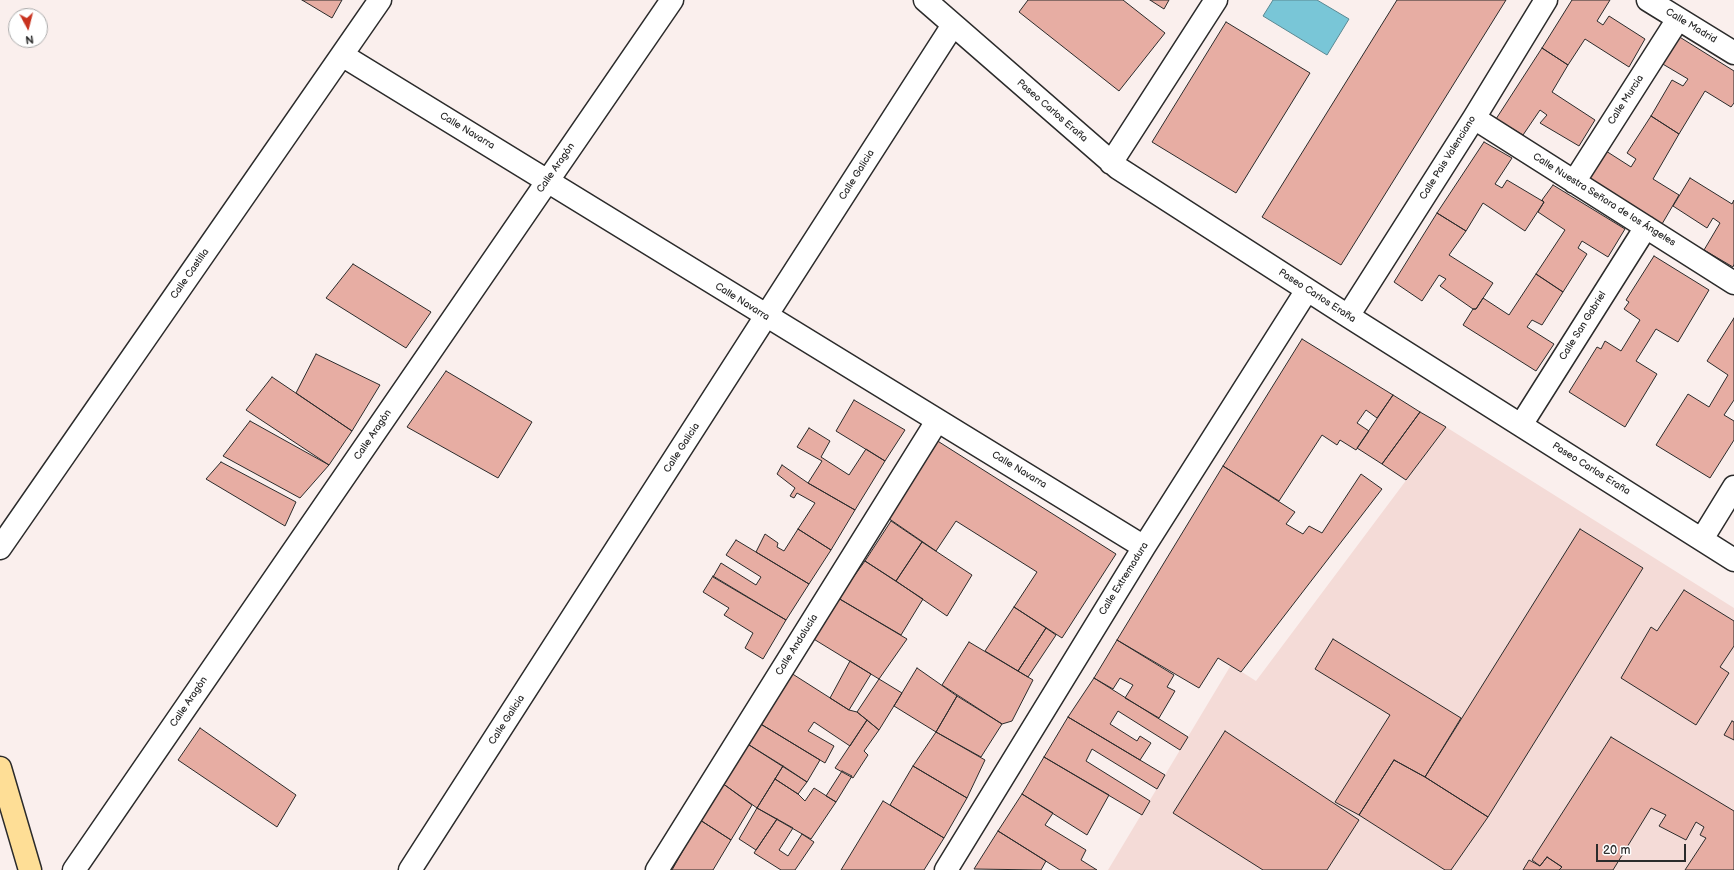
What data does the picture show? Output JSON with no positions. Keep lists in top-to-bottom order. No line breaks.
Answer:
{"streets":{"street":["Calle Madrid","Calle Murcia","Paseo Carlos Eraña","Calle Navarra","Calle Pais Valenciano","Calle Aragón","Calle Galicia","Calle Nuestra Señora de los Ángeles","Calle Castilla","Calle San Gabriel","Calle Extremadura","Calle Andalucía"]},"crossings":[["Calle Madrid","Calle Murcia"],["Calle Murcia","Calle Nuestra Señora de los Ángeles"],["Paseo Carlos Eraña","Calle Pais Valenciano"],["Paseo Carlos Eraña","Calle Galicia"],["Paseo Carlos Eraña","Calle San Gabriel"],["Paseo Carlos Eraña","Calle Extremadura"],["Calle Navarra","Calle Aragón"],["Calle Navarra","Calle Galicia"],["Calle Navarra","Calle Castilla"],["Calle Navarra","Calle Extremadura"],["Calle Navarra","Calle Andalucía"],["Calle Pais Valenciano","Calle Nuestra Señora de los Ángeles"],["Calle Nuestra Señora de los Ángeles","Calle San Gabriel"]],"scale_bar":"20 m","north":"bottom"}
